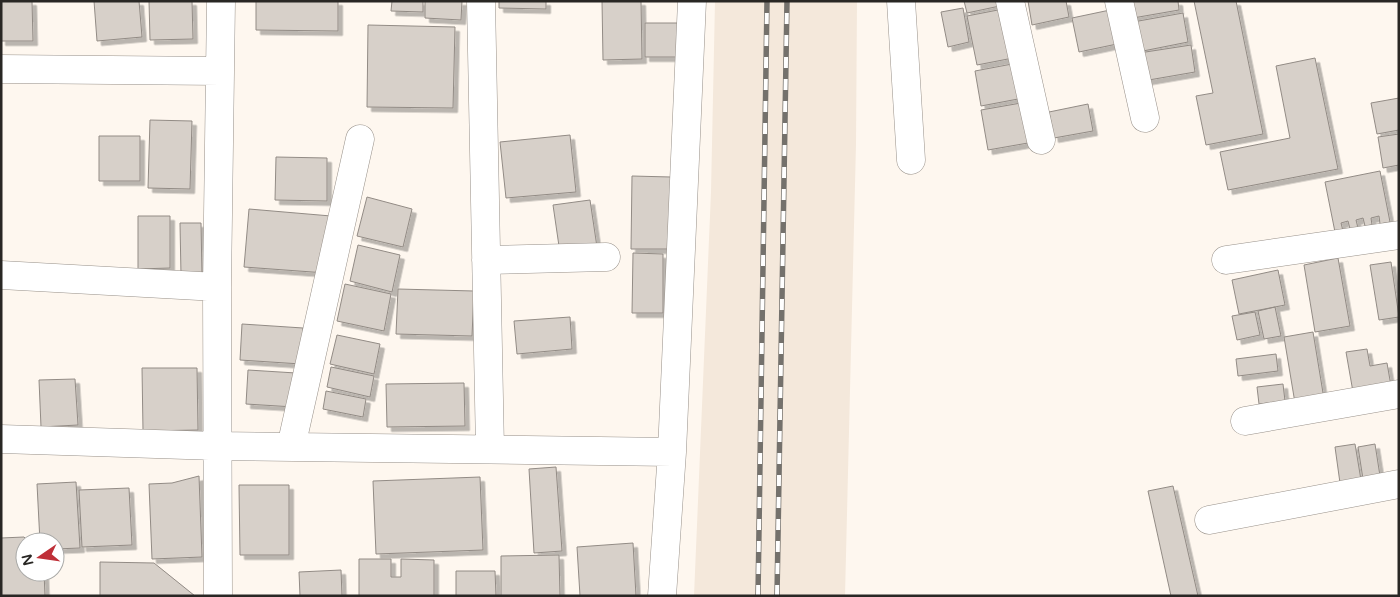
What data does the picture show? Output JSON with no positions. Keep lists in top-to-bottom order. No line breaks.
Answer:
{"north":"left"}
